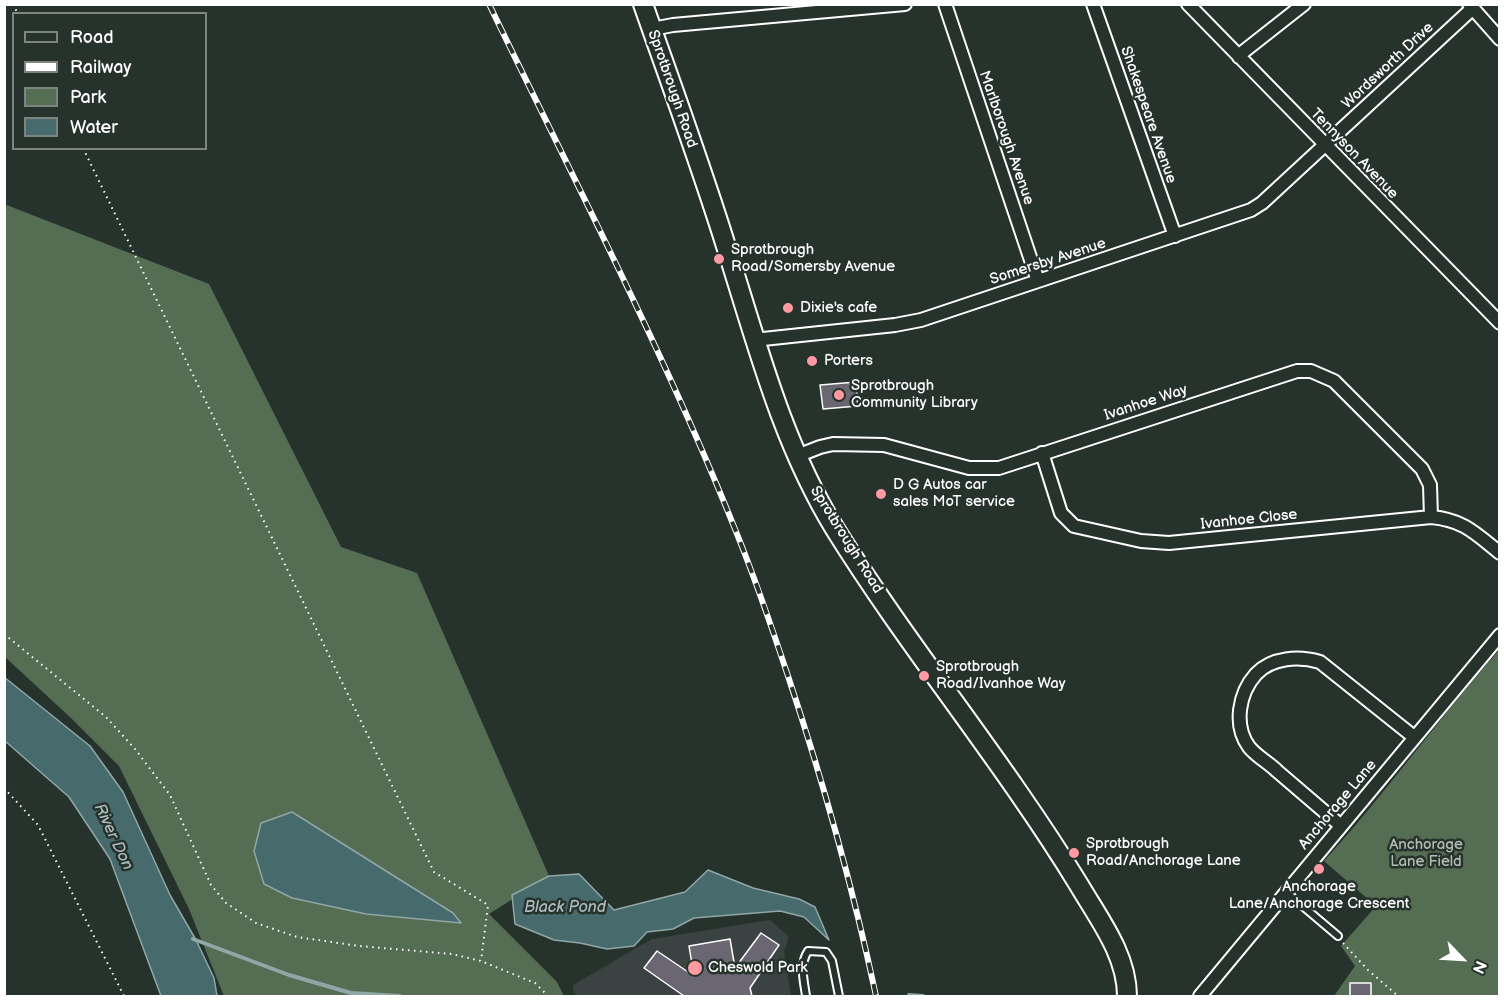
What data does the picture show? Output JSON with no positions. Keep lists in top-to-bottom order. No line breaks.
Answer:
{"streets":{"street":["Wordsworth Drive","Sprotbrough Road","Shakespeare Avenue","Marlborough Avenue","Tennyson Avenue","Somersby Avenue","Ivanhoe Way","Ivanhoe Close","Anchorage Lane"]},"crossings":[["Wordsworth Drive","Tennyson Avenue"],["Wordsworth Drive","Somersby Avenue"],["Sprotbrough Road","Somersby Avenue"],["Sprotbrough Road","Ivanhoe Way"],["Shakespeare Avenue","Somersby Avenue"],["Marlborough Avenue","Somersby Avenue"],["Tennyson Avenue","Somersby Avenue"],["Ivanhoe Way","Ivanhoe Close"]],"water":["River Don","Black Pond"],"parks":["Anchorage Lane Field"],"places":["Sprotbrough Road/Somersby Avenue","Dixie's cafe","Porters","Sprotbrough Community Library","D G Autos car sales MoT service","Sprotbrough Road/Ivanhoe Way","Sprotbrough Road/Anchorage Lane","Anchorage Lane/Anchorage Crescent","Cheswold Park"],"legend":["Road","Railway","Park","Water"],"north":"bottom right"}
